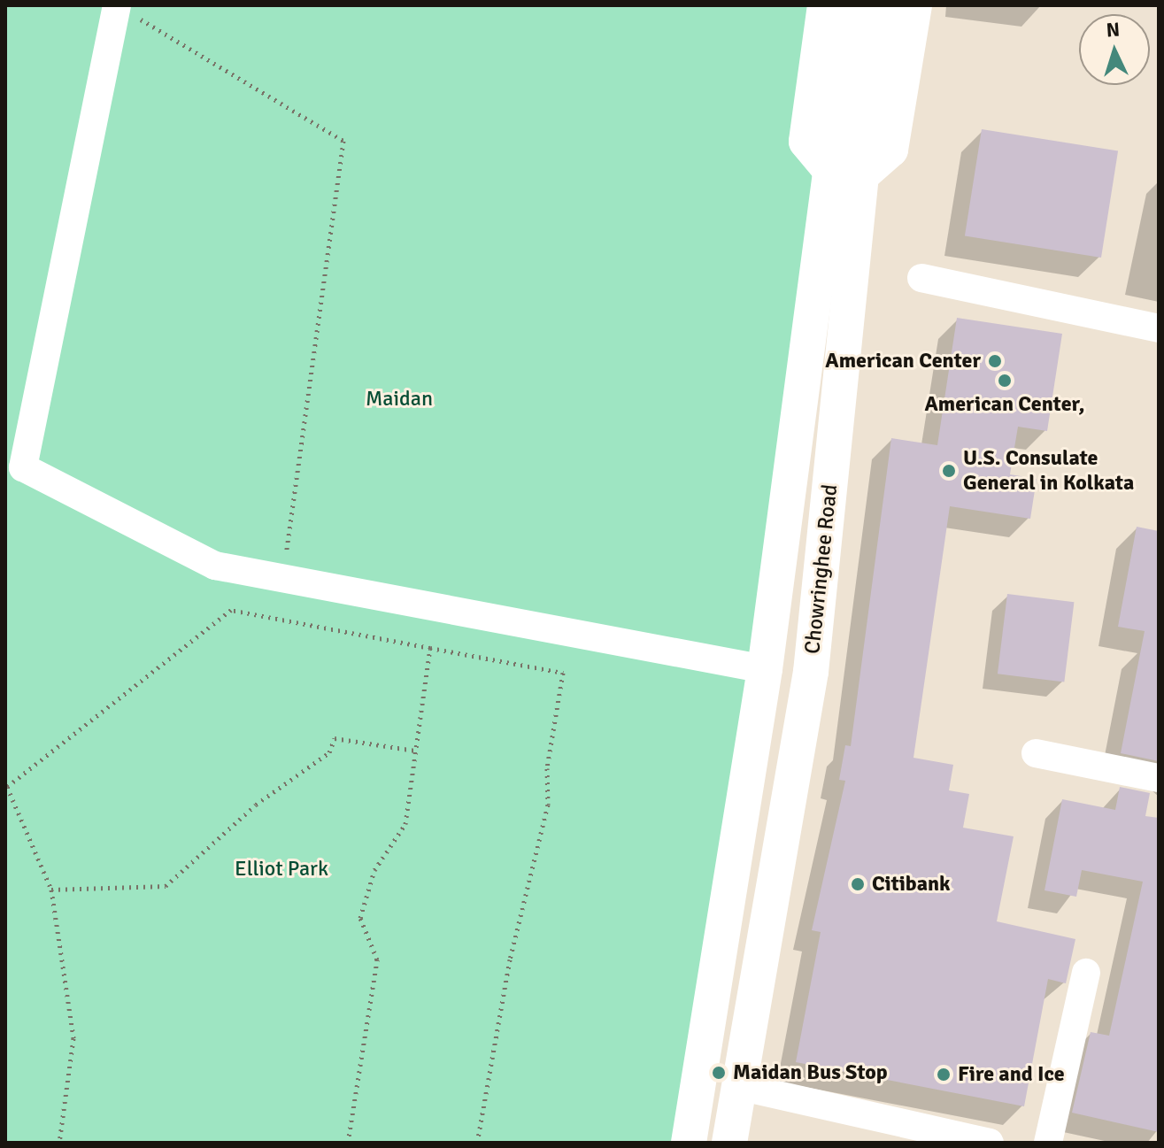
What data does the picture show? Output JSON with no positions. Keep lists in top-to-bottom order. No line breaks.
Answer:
{"streets":{"main road":["Chowringhee Road"]},"parks":["Maidan","Elliot Park"],"places":["American Center","American Center,","U.S. Consulate General in Kolkata","Citibank","Maidan Bus Stop","Fire and Ice"],"north":"top"}
